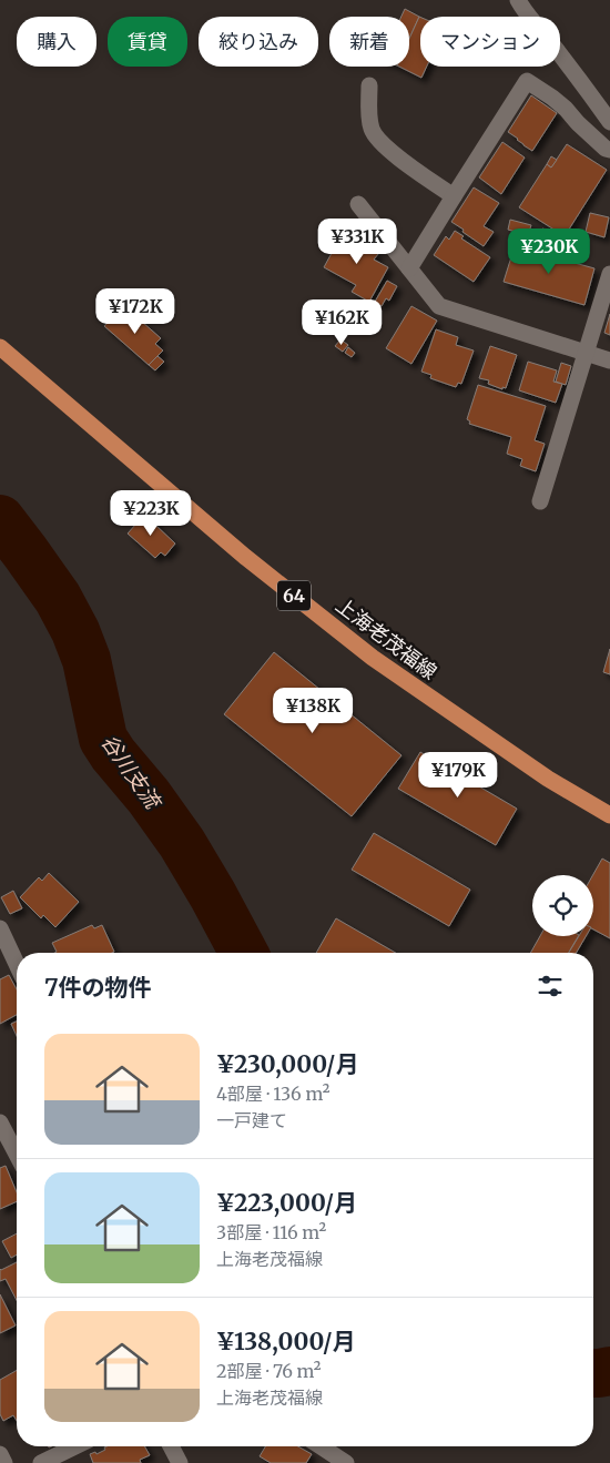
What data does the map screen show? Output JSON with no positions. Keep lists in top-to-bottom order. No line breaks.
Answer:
{"streets":{"main road":["64","上海老茂福線"]},"water":["谷川支流"],"page":{"chip":["購入","賃貸","絞り込み","新着","マンション"],"price":["¥331K","¥230K","¥172K","¥162K","¥223K","¥138K","¥179K"],"heading":"7件の物件","list":[{"name":"¥230,000/月","note":"4部屋 · 136 m² · 一戸建て"},{"name":"¥223,000/月","note":"3部屋 · 116 m² · 上海老茂福線"},{"name":"¥138,000/月","note":"2部屋 · 76 m² · 上海老茂福線"}]}}
